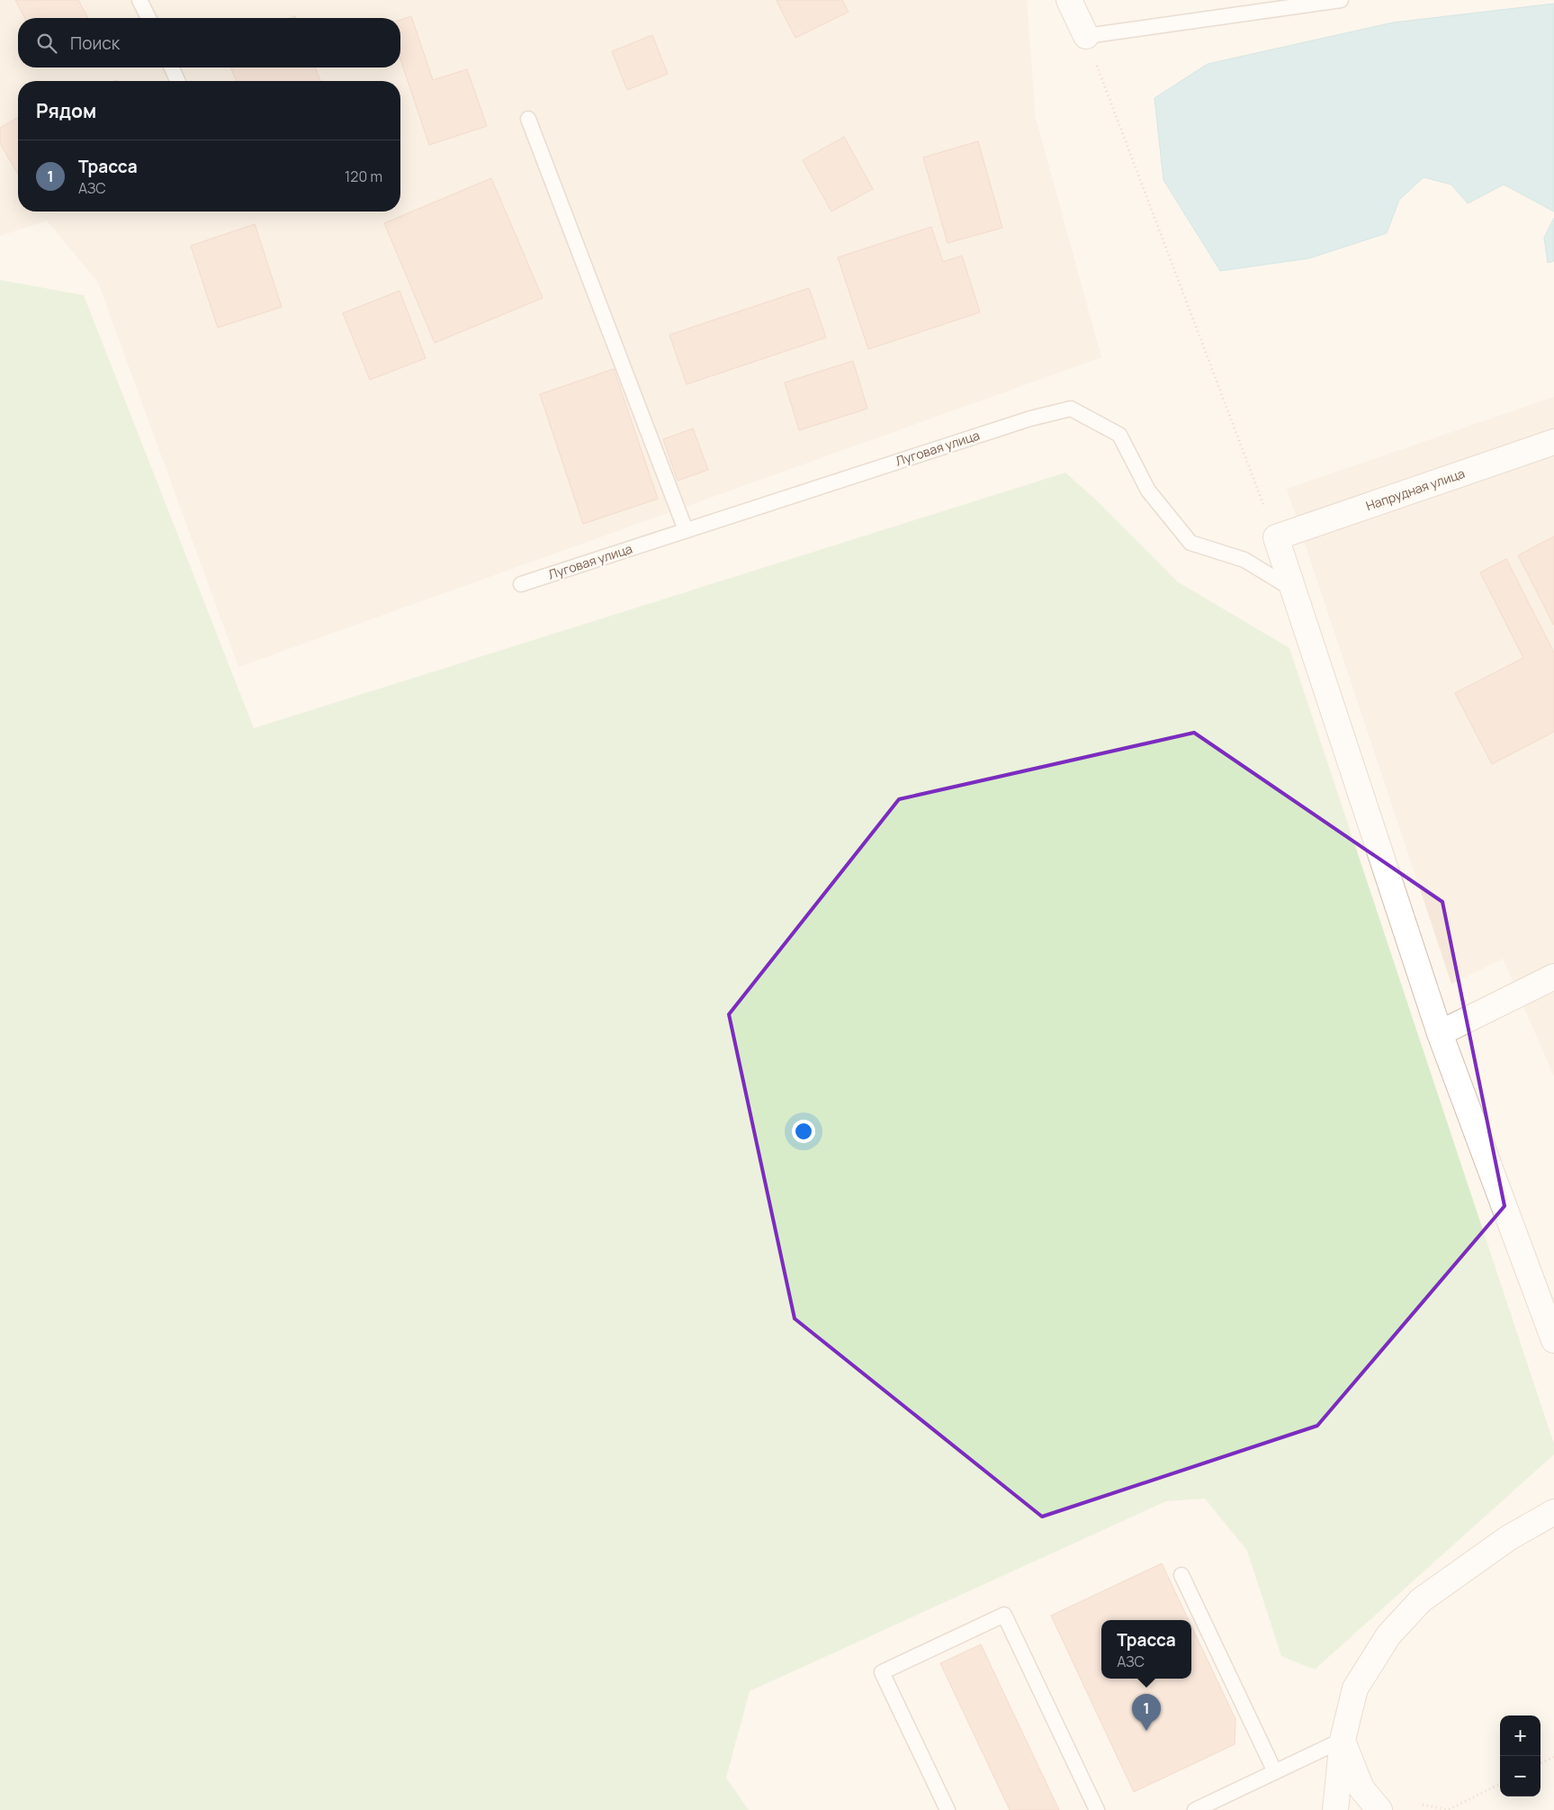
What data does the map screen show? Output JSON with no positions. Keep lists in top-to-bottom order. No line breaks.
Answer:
{"streets":{"street":["Напрудная улица"],"lane":["Луговая улица"]},"page":{"search":"Поиск","heading":"Рядом","list":[{"mark":"1","name":"Трасса","note":"АЗС","value":"120 m"}],"popup":["Трасса","АЗС"],"pins":"1","map_buttons":["+","−"]}}
